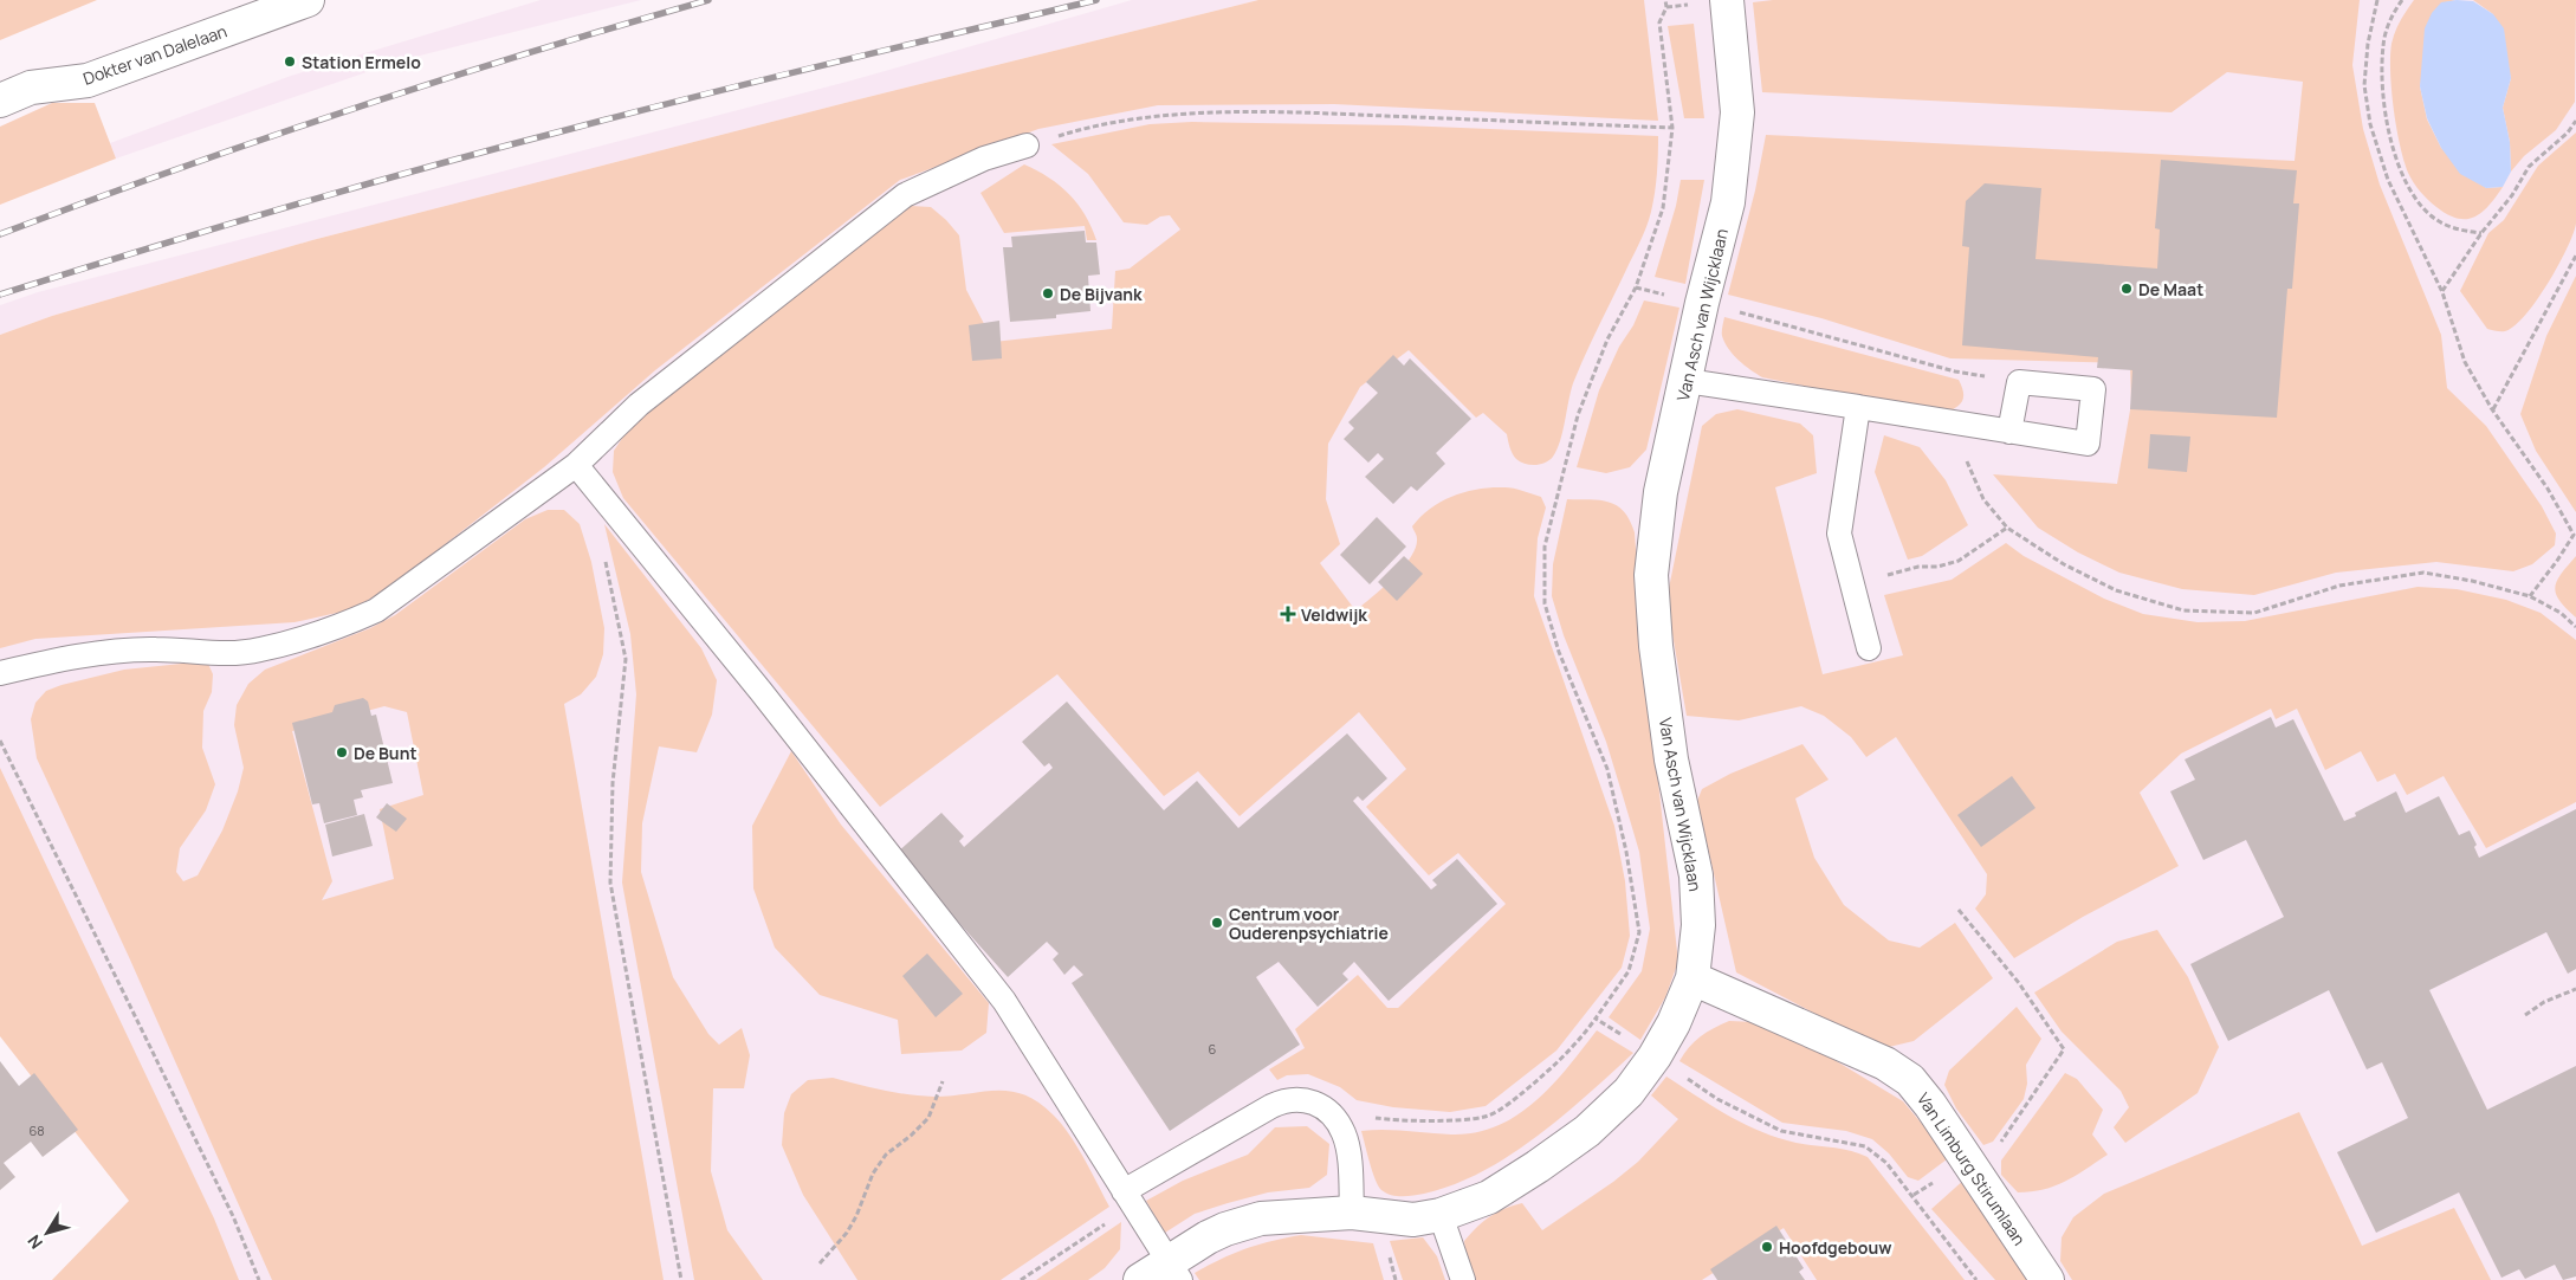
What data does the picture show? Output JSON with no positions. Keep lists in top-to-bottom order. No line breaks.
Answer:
{"streets":{"street":["Dokter van Dalelaan","Van Asch van Wijcklaan","Van Limburg Stirumlaan"]},"crossings":[["Van Asch van Wijcklaan","Van Limburg Stirumlaan"]],"places":{"other":["Station Ermelo","De Maat","De Bijvank","De Bunt","Centrum voor Ouderenpsychiatrie","Hoofdgebouw"],"health":["Veldwijk"]},"house_numbers":["6","68"],"north":"bottom left"}
